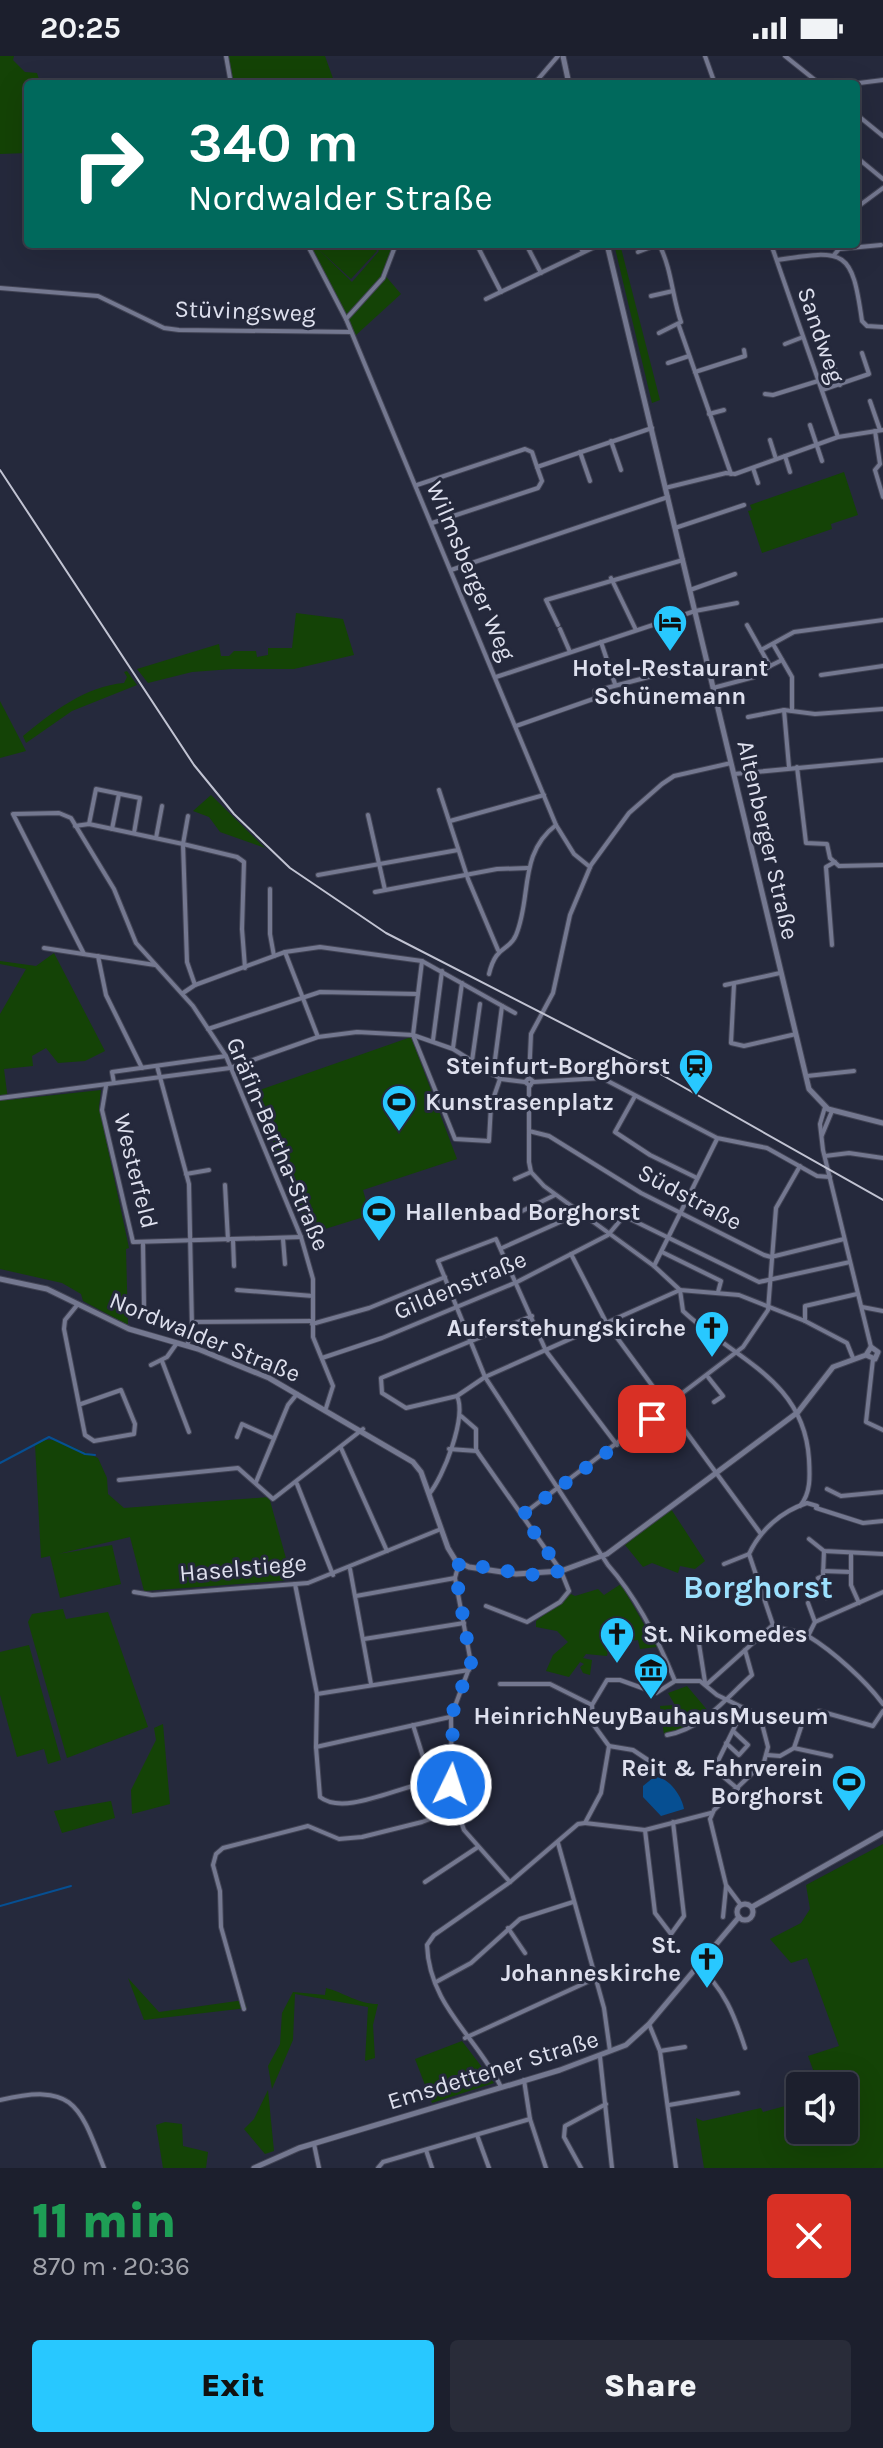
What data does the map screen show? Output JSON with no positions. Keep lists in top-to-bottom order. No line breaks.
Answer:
{"streets":{"main road":["Altenberger Straße","Nordwalder Straße","Emsdettener Straße"],"street":["Stüvingsweg","Sandweg","Wilmsberger Weg","Gräfin-Bertha-Straße","Westerfeld","Südstraße","Gildenstraße","Haselstiege"]},"crossings":[["Stüvingsweg","Wilmsberger Weg"],["Gräfin-Bertha-Straße","Gildenstraße"],["Gräfin-Bertha-Straße","Nordwalder Straße"],["Nordwalder Straße","Haselstiege"]],"districts":["Borghorst"],"places":{"hotel":["Hotel-Restaurant Schünemann"],"station":["Steinfurt-Borghorst"],"sports":["Kunstrasenplatz","Hallenbad Borghorst","Reit & Fahrverein Borghorst"],"church":["Auferstehungskirche","St. Nikomedes","St. Johanneskirche"],"museum":["HeinrichNeuyBauhausMuseum"]},"page":{"status":"20:25","turn":["340 m","Nordwalder Straße"],"heading":["11 min","870 m · 20:36"],"buttons":["Exit","Share"]}}
